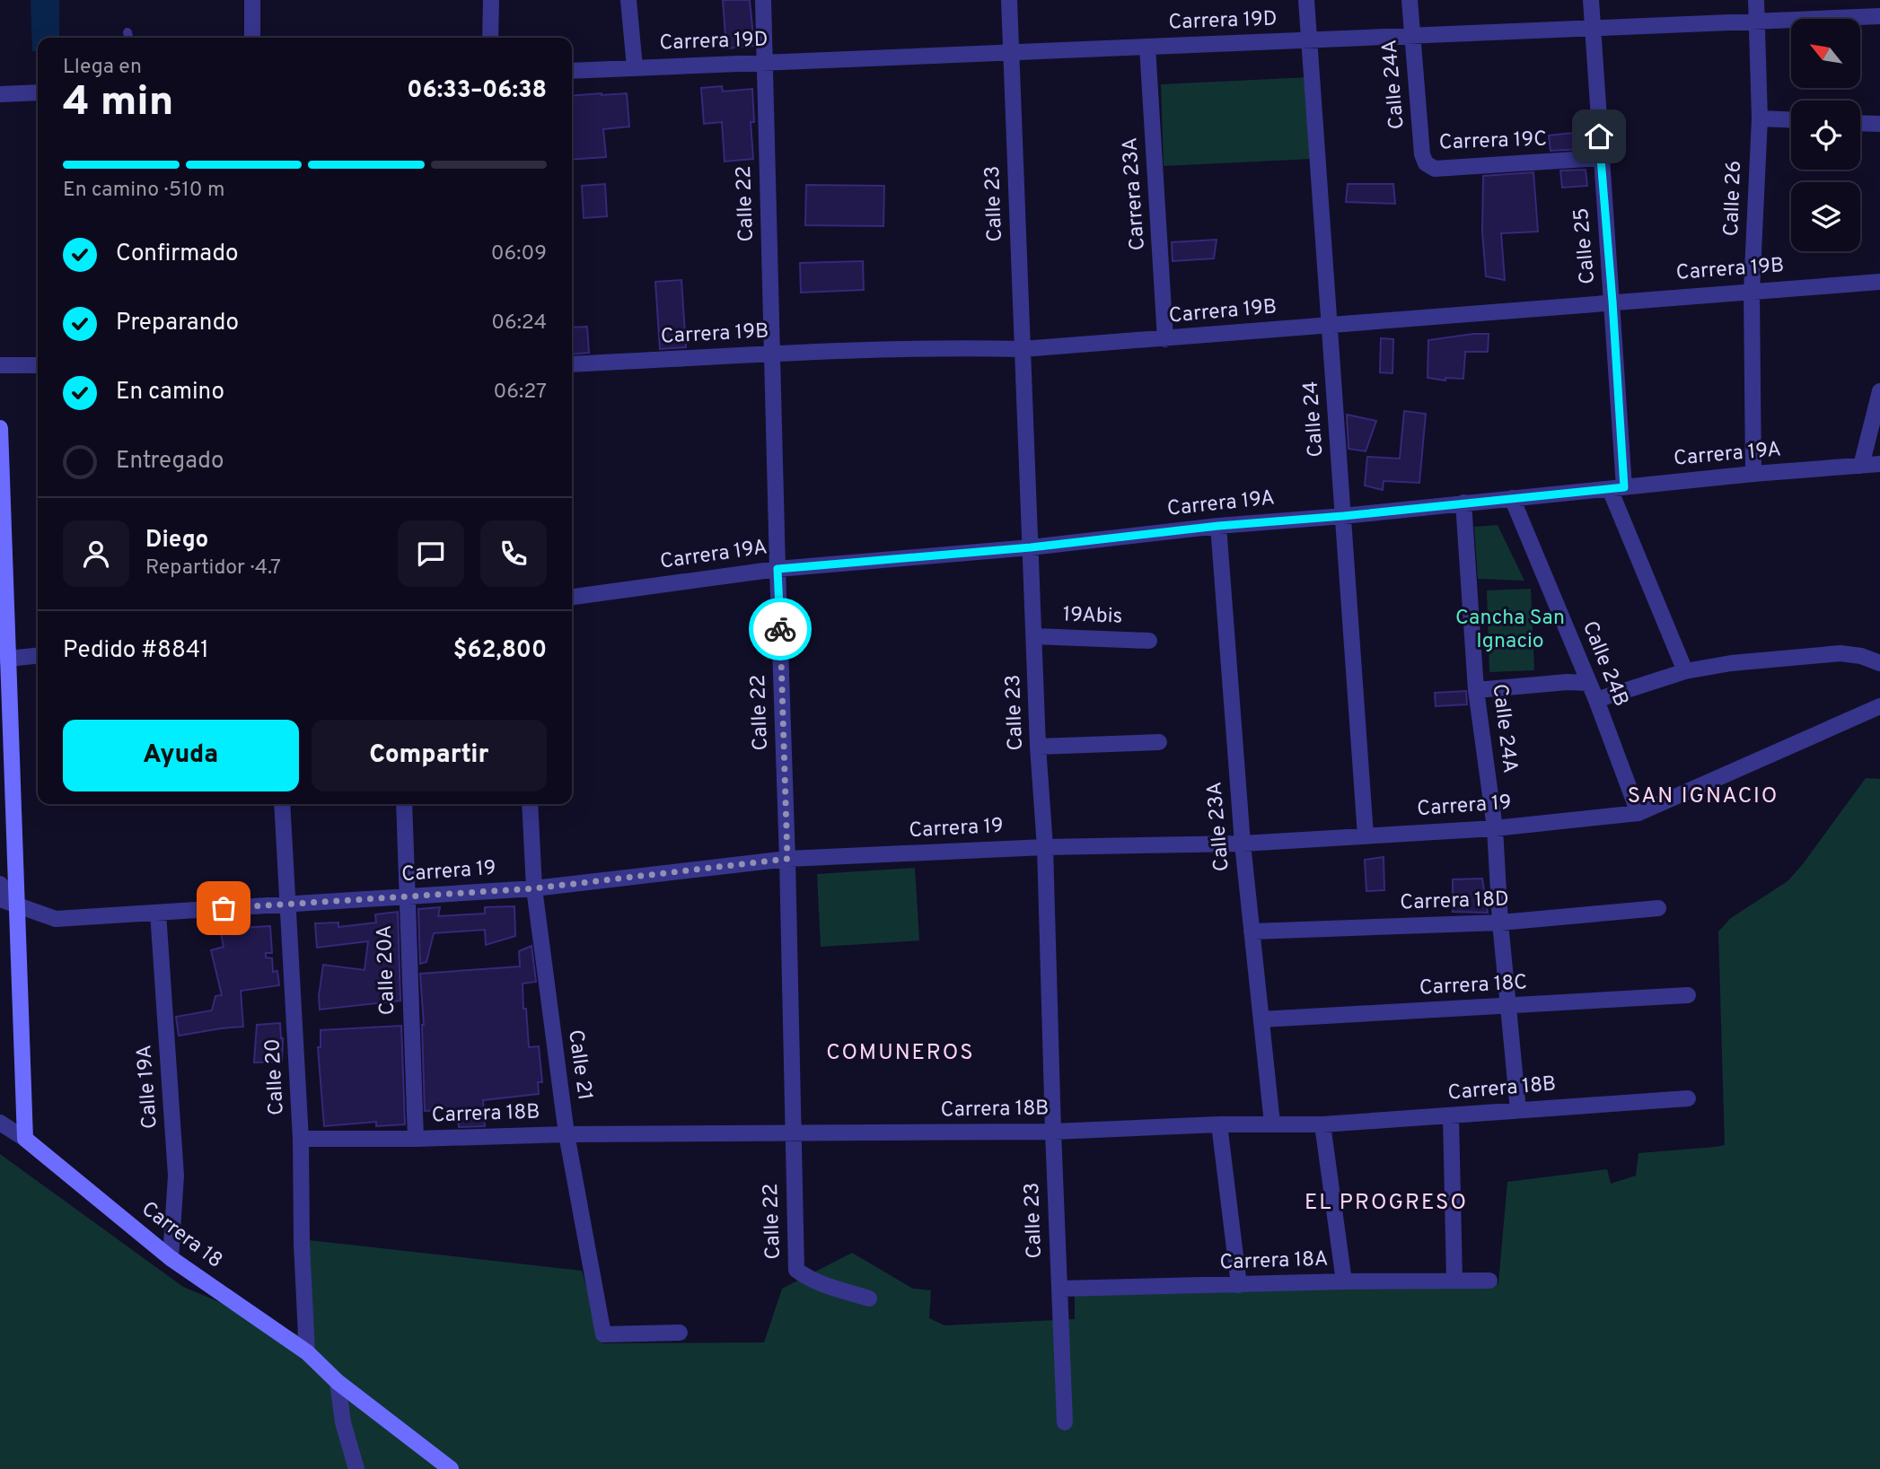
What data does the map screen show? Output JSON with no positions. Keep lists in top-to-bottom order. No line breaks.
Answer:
{"streets":{"main road":["Carrera 18"],"street":["Carrera 19D","Calle 24A","Carrera 19C","Carrera 23A","Calle 26","Calle 22","Calle 23","Calle 25","Carrera 19B","Calle 24","Carrera 19A","19Abis","Calle 24B","Carrera 19","Calle 23A","Carrera 18D","Calle 20A","Carrera 18C","Calle 21","Calle 20","Calle 19A","Carrera 18B","Carrera 18A"]},"crossings":[["Carrera 19D","Calle 24A"],["Carrera 19D","Carrera 23A"],["Carrera 19D","Calle 26"],["Carrera 19D","Calle 22"],["Carrera 19D","Calle 23"],["Carrera 19D","Calle 25"],["Carrera 19D","Calle 24"],["Calle 24A","Carrera 19C"],["Calle 24A","Carrera 19A"],["Calle 24A","Carrera 19"],["Calle 24A","Carrera 18D"],["Calle 24A","Carrera 18C"],["Calle 24A","Carrera 18B"],["Carrera 19C","Calle 25"],["Carrera 23A","Carrera 19B"],["Calle 26","Carrera 19B"],["Calle 26","Carrera 19A"],["Calle 22","Carrera 19B"],["Calle 22","Carrera 19A"],["Calle 22","Carrera 19"],["Calle 22","Carrera 18B"],["Calle 23","Carrera 19B"],["Calle 23","Carrera 19A"],["Calle 23","19Abis"],["Calle 23","Carrera 19"],["Calle 23","Carrera 18B"],["Calle 23","Carrera 18A"],["Calle 25","Carrera 19B"],["Calle 25","Carrera 19A"],["Carrera 19B","Calle 24"],["Calle 24","Carrera 19A"],["Calle 24","Carrera 19"],["Carrera 19A","Calle 24B"],["Carrera 19A","Calle 23A"],["Calle 24B","Carrera 19"],["Carrera 19","Calle 23A"],["Carrera 19","Calle 20A"],["Carrera 19","Calle 21"],["Carrera 19","Calle 20"],["Carrera 19","Calle 19A"],["Calle 23A","Carrera 18D"],["Calle 23A","Carrera 18C"],["Calle 23A","Carrera 18B"],["Calle 20A","Carrera 18B"],["Calle 21","Carrera 18B"],["Calle 20","Carrera 18B"],["Calle 20","Carrera 18"],["Calle 19A","Carrera 18"]],"districts":["SAN IGNACIO","COMUNEROS","EL PROGRESO"],"parks":["Cancha San Ignacio"],"north":"top left","page":{"heading":["4 min","Llega en","06:33–06:38"],"panel":["Diego","Repartidor · 4.7","Pedido #8841","$62,800"],"bar":"En camino · 510 m","list":[["Confirmado","06:09"],["Preparando","06:24"],["En camino","06:27"],"Entregado"],"buttons":["Ayuda","Compartir"]}}
